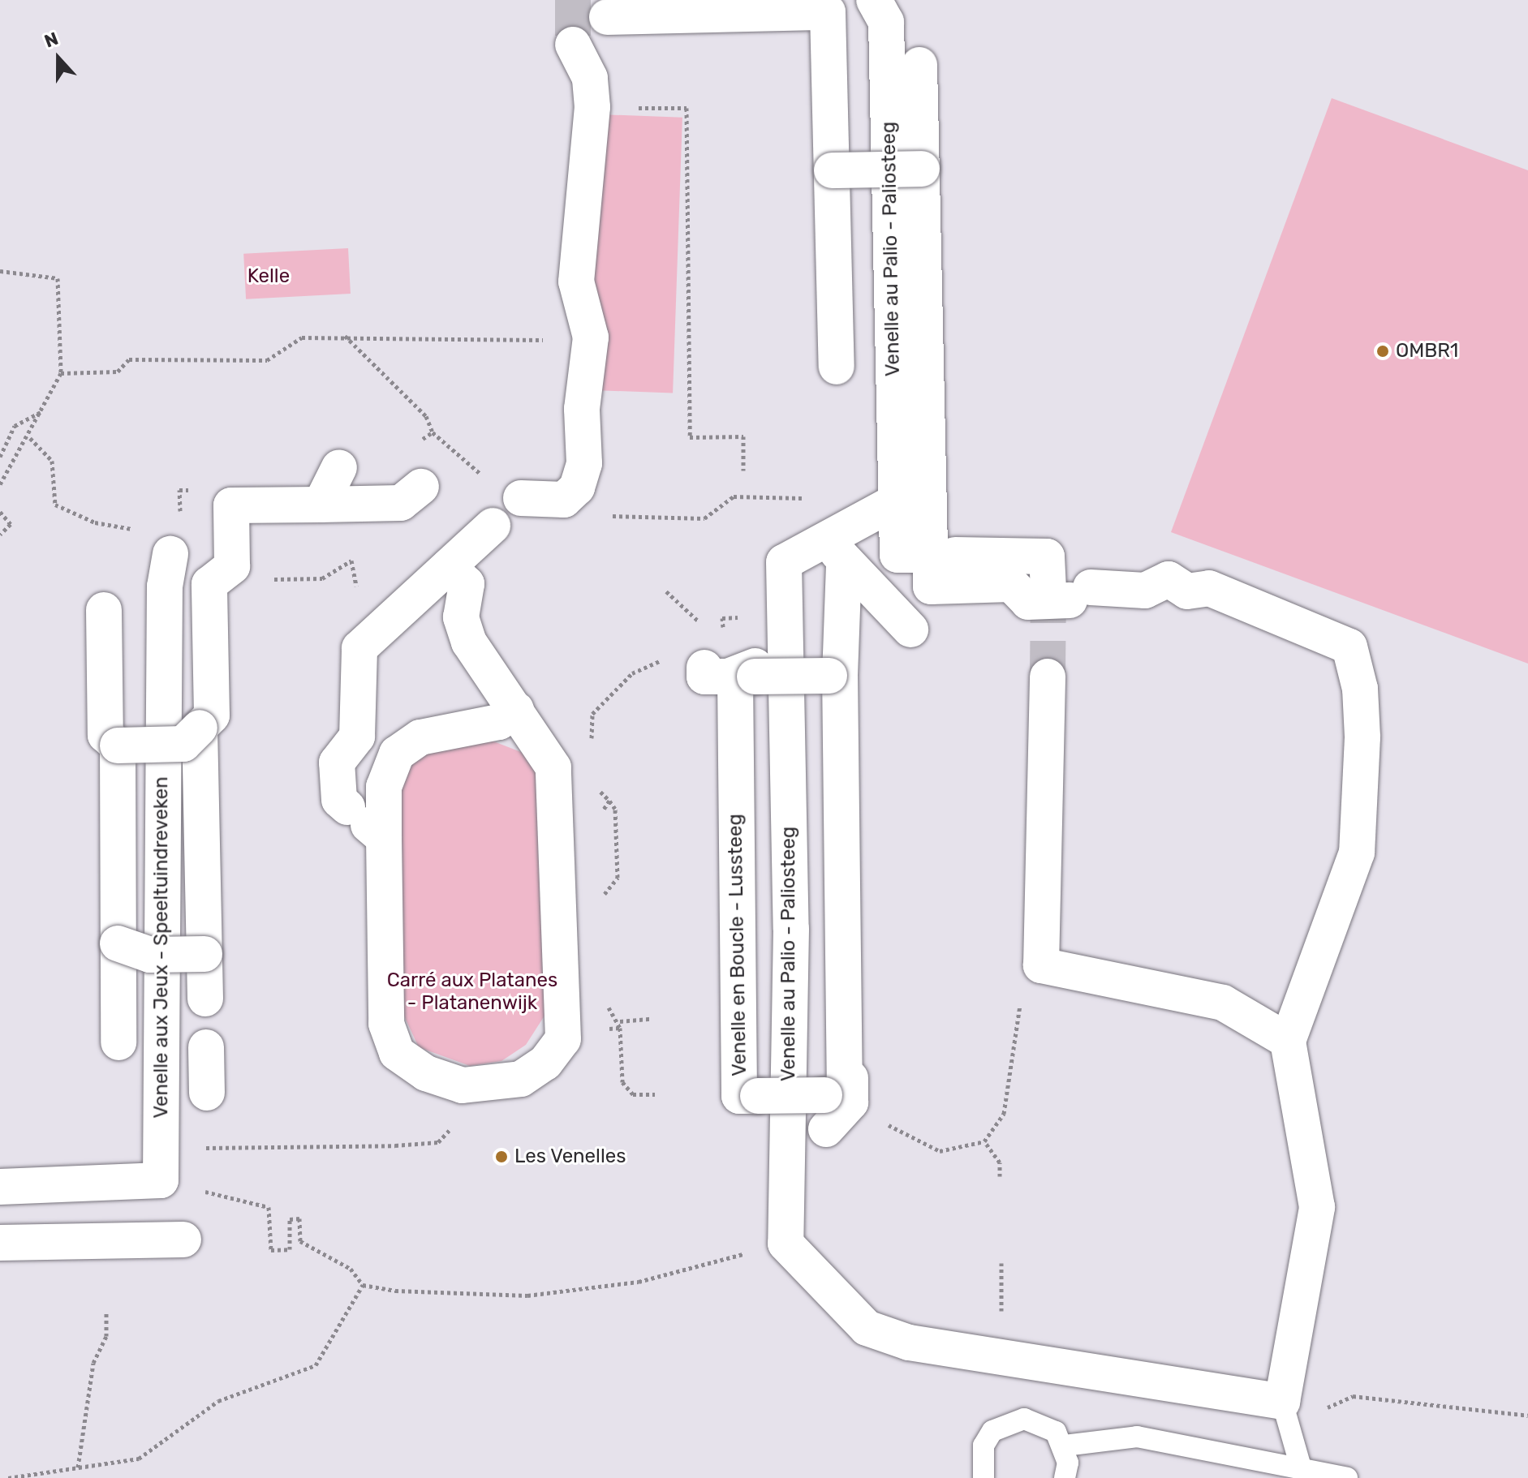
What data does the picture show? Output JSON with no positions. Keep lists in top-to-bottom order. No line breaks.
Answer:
{"streets":{"street":["Venelle au Palio - Paliosteeg","Venelle en Boucle - Lussteeg","Venelle aux Jeux - Speeltuindreveken"]},"crossings":[["Venelle au Palio - Paliosteeg","Venelle en Boucle - Lussteeg"]],"parks":["Kelle","Carré aux Platanes - Platanenwijk"],"places":["OMBR1","Les Venelles"],"north":"top"}
